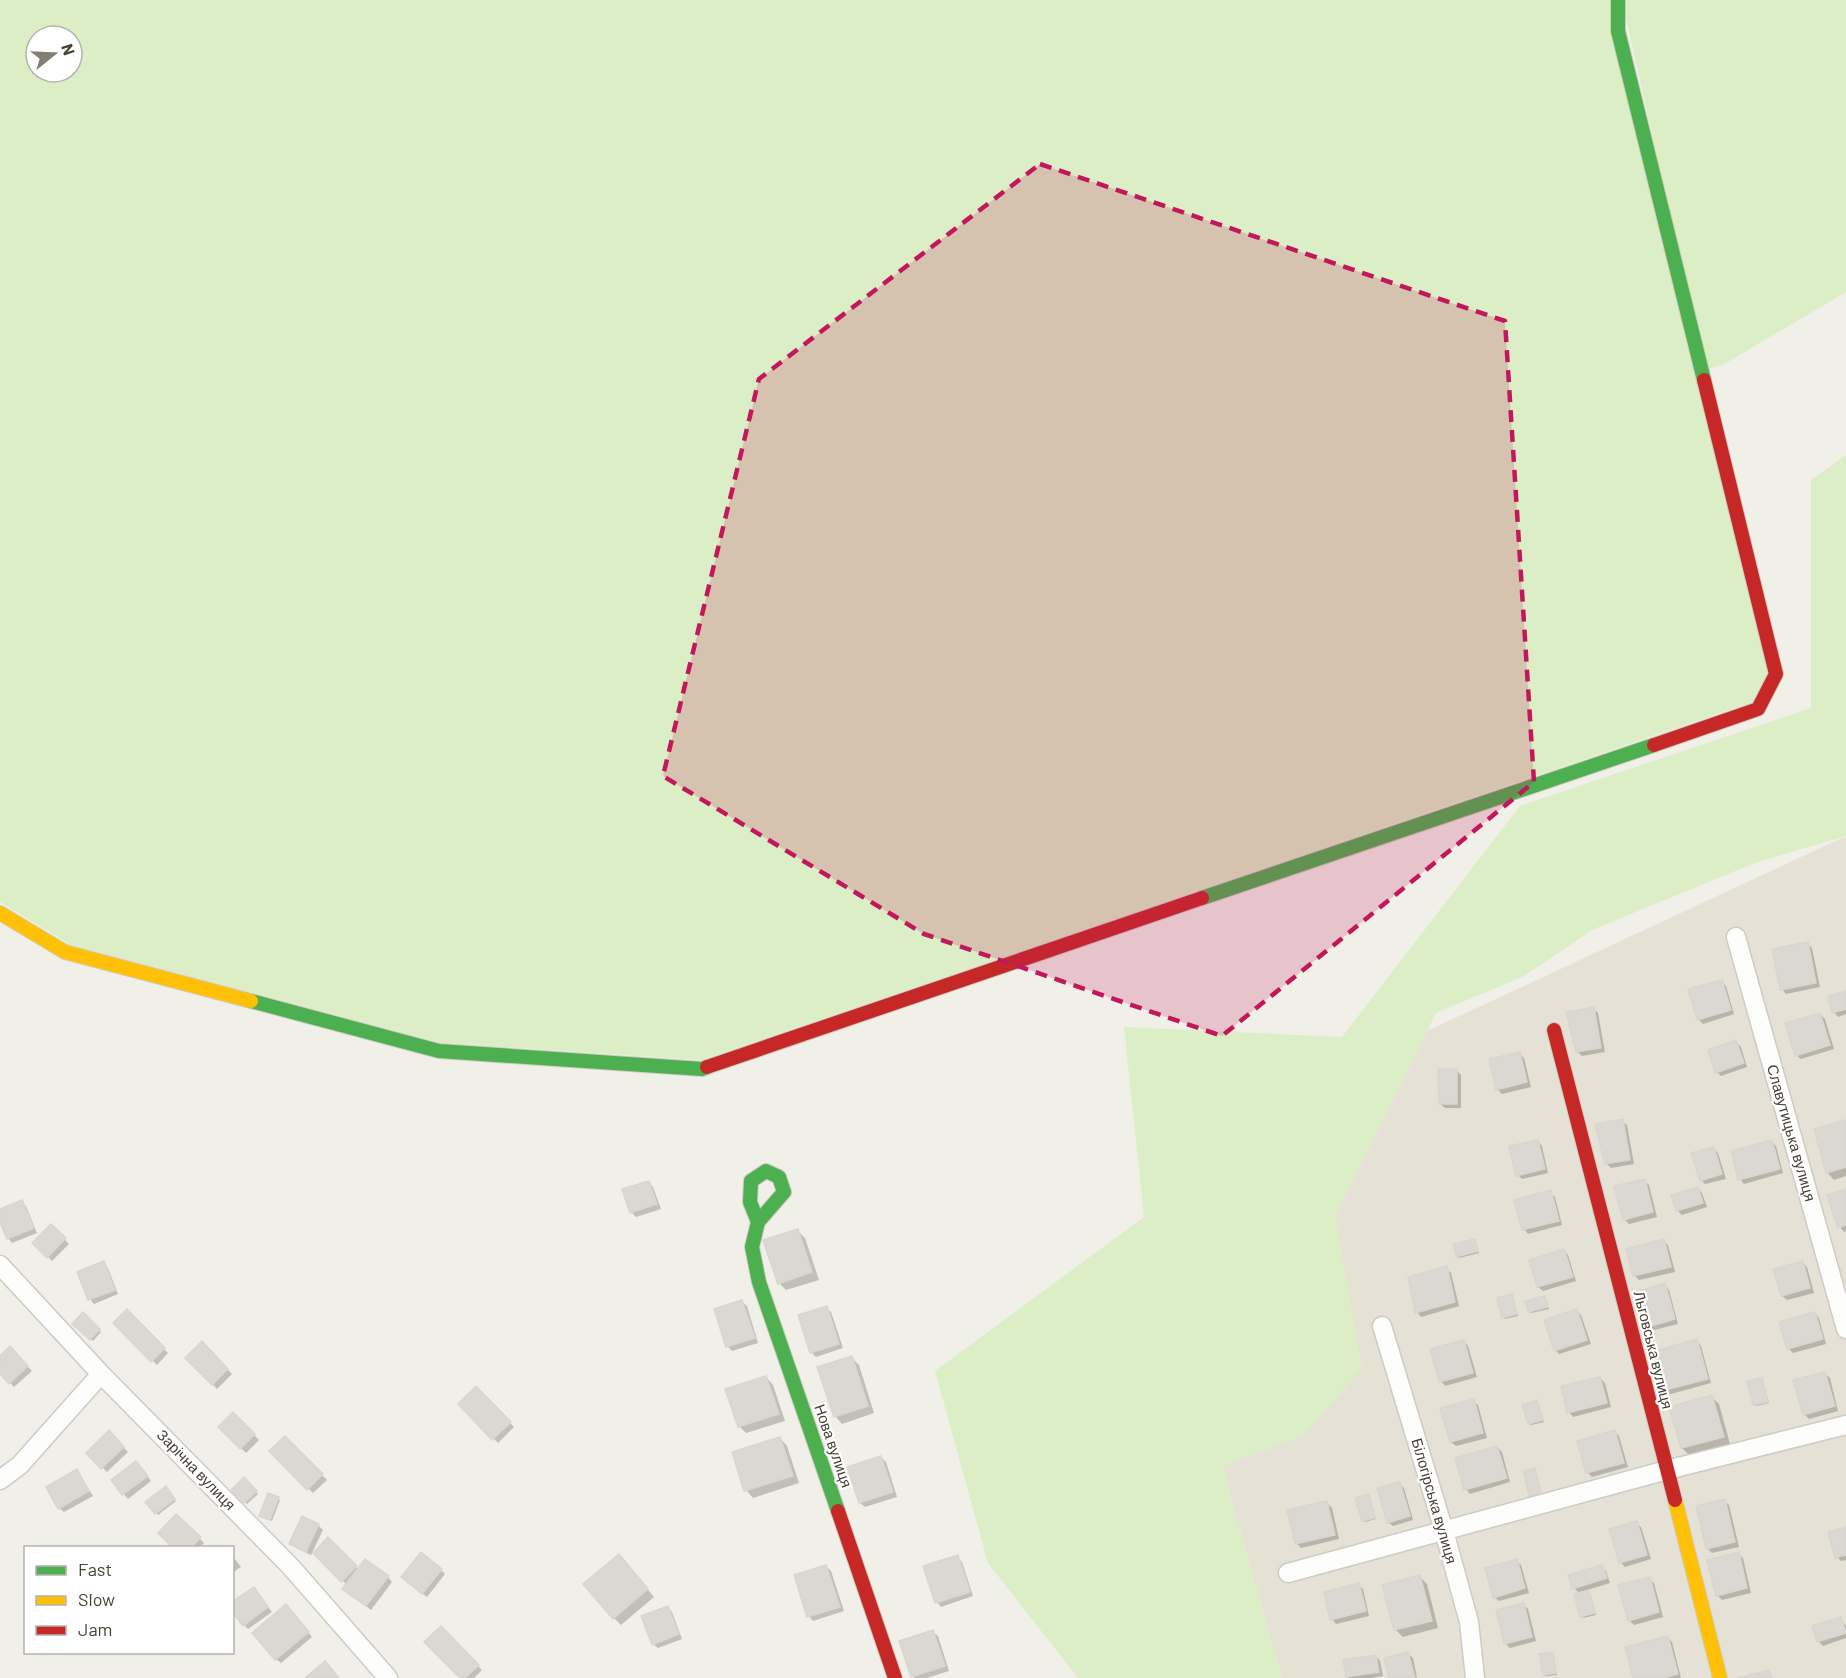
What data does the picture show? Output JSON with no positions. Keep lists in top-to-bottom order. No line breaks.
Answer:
{"streets":{"street":["Славутицька вулиця","Льговська вулиця","Нова вулиця","Зарічна вулиця","Білогірська вулиця"]},"legend":["Fast","Slow","Jam"],"north":"right"}
